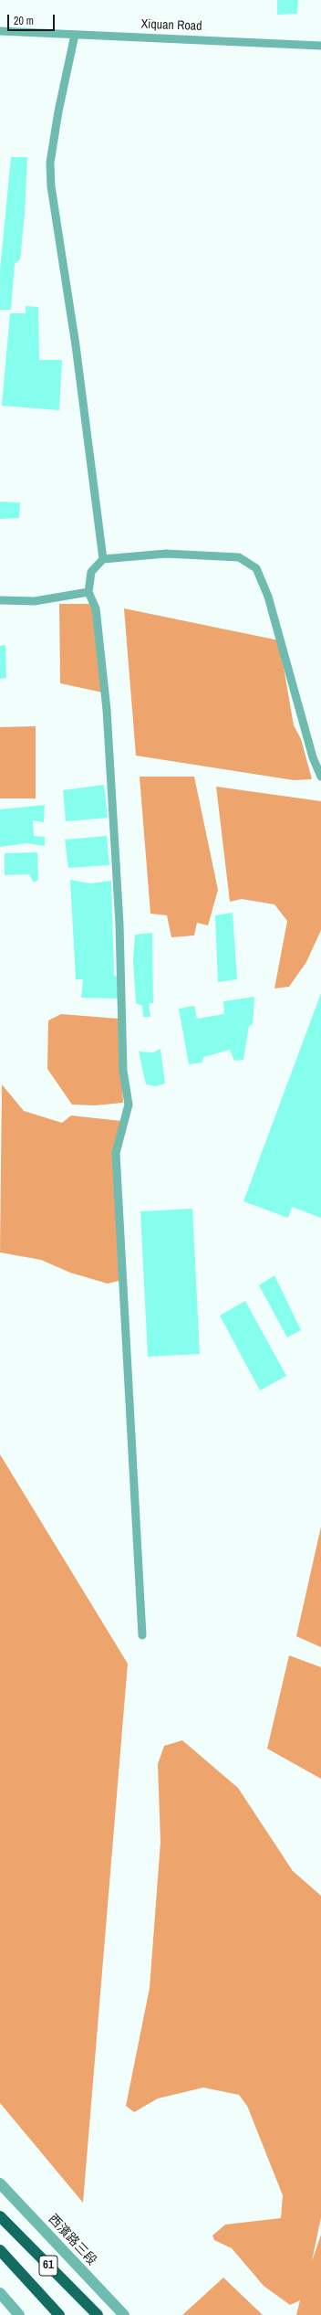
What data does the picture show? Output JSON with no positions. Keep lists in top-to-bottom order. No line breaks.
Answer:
{"streets":{"highway":["61"],"street":["西濱路三段"],"lane":["Xiquan Road"]},"scale_bar":"20 m"}
